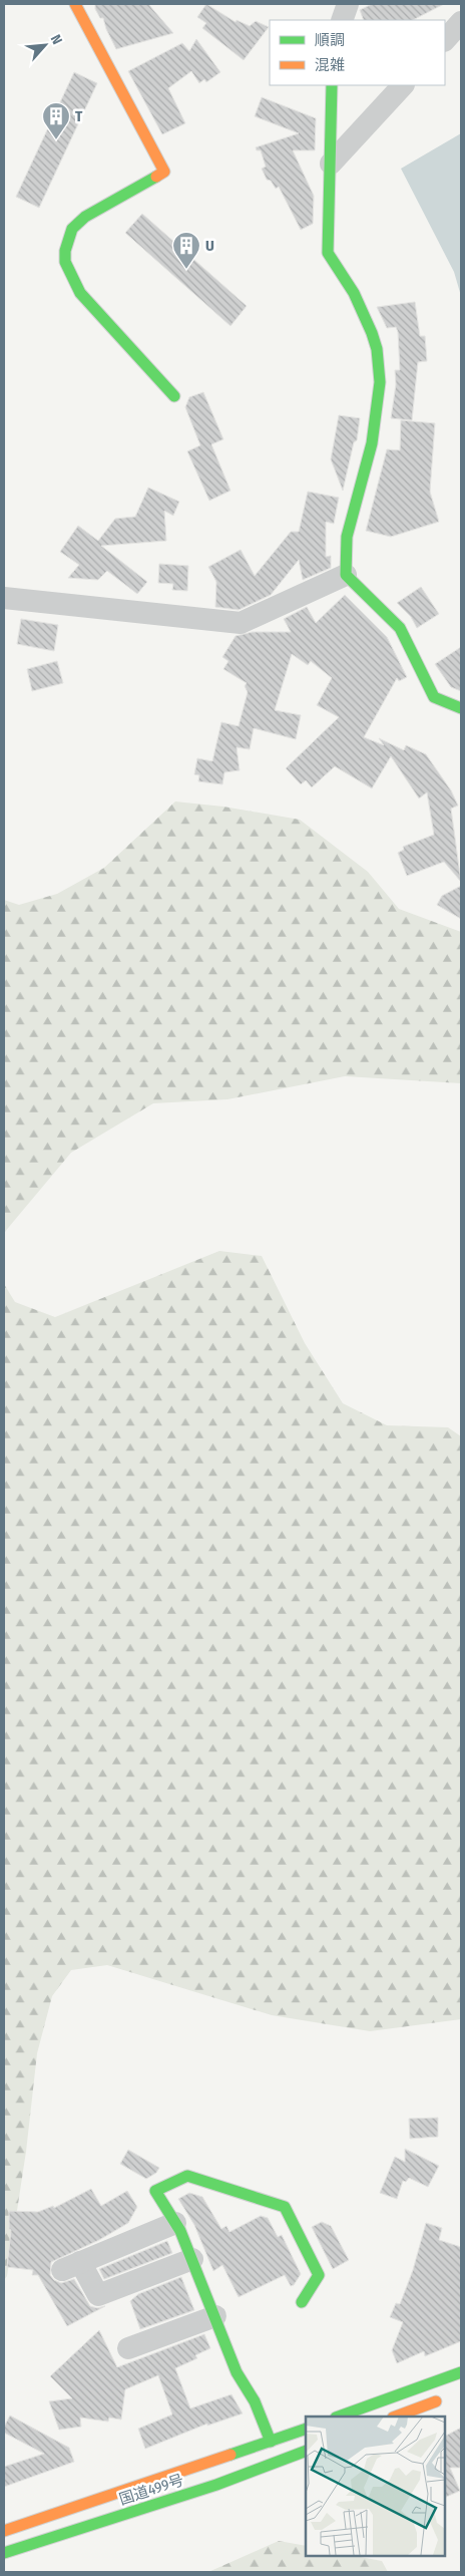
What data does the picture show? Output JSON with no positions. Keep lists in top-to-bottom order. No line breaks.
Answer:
{"streets":{"main road":["国道499号"]},"places":{"building":["T","U"]},"legend":["順調","混雑"],"north":"top right"}
